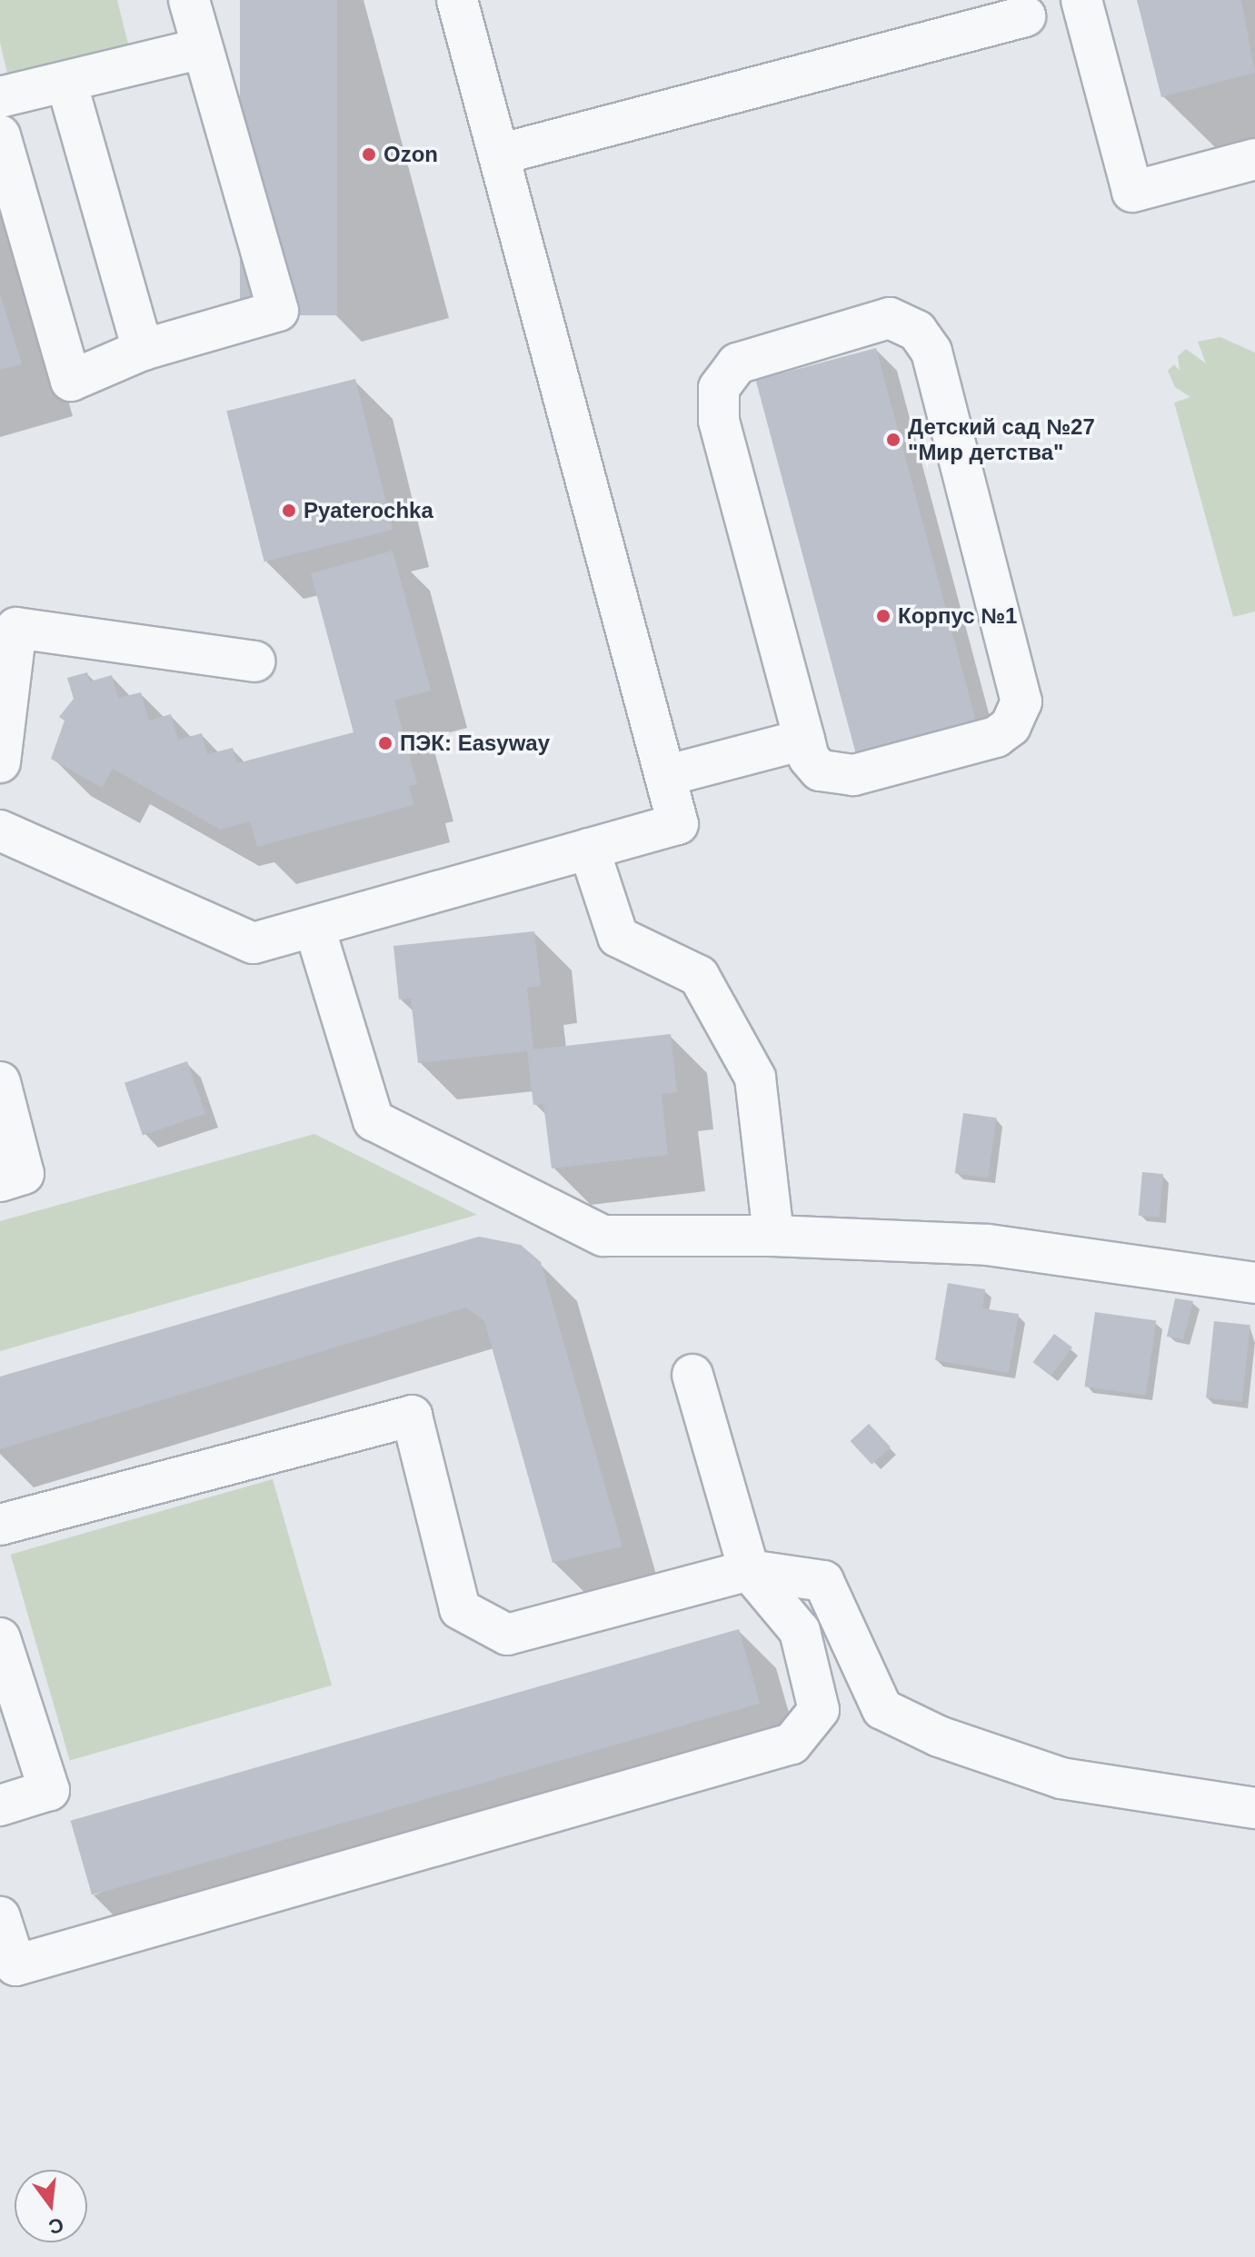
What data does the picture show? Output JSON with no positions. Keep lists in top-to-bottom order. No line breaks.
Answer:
{"places":["Ozon","Детский сад №27 \"Мир детства\"","Pyaterochka","Корпус №1","ПЭК: Easyway"],"north":"bottom"}
